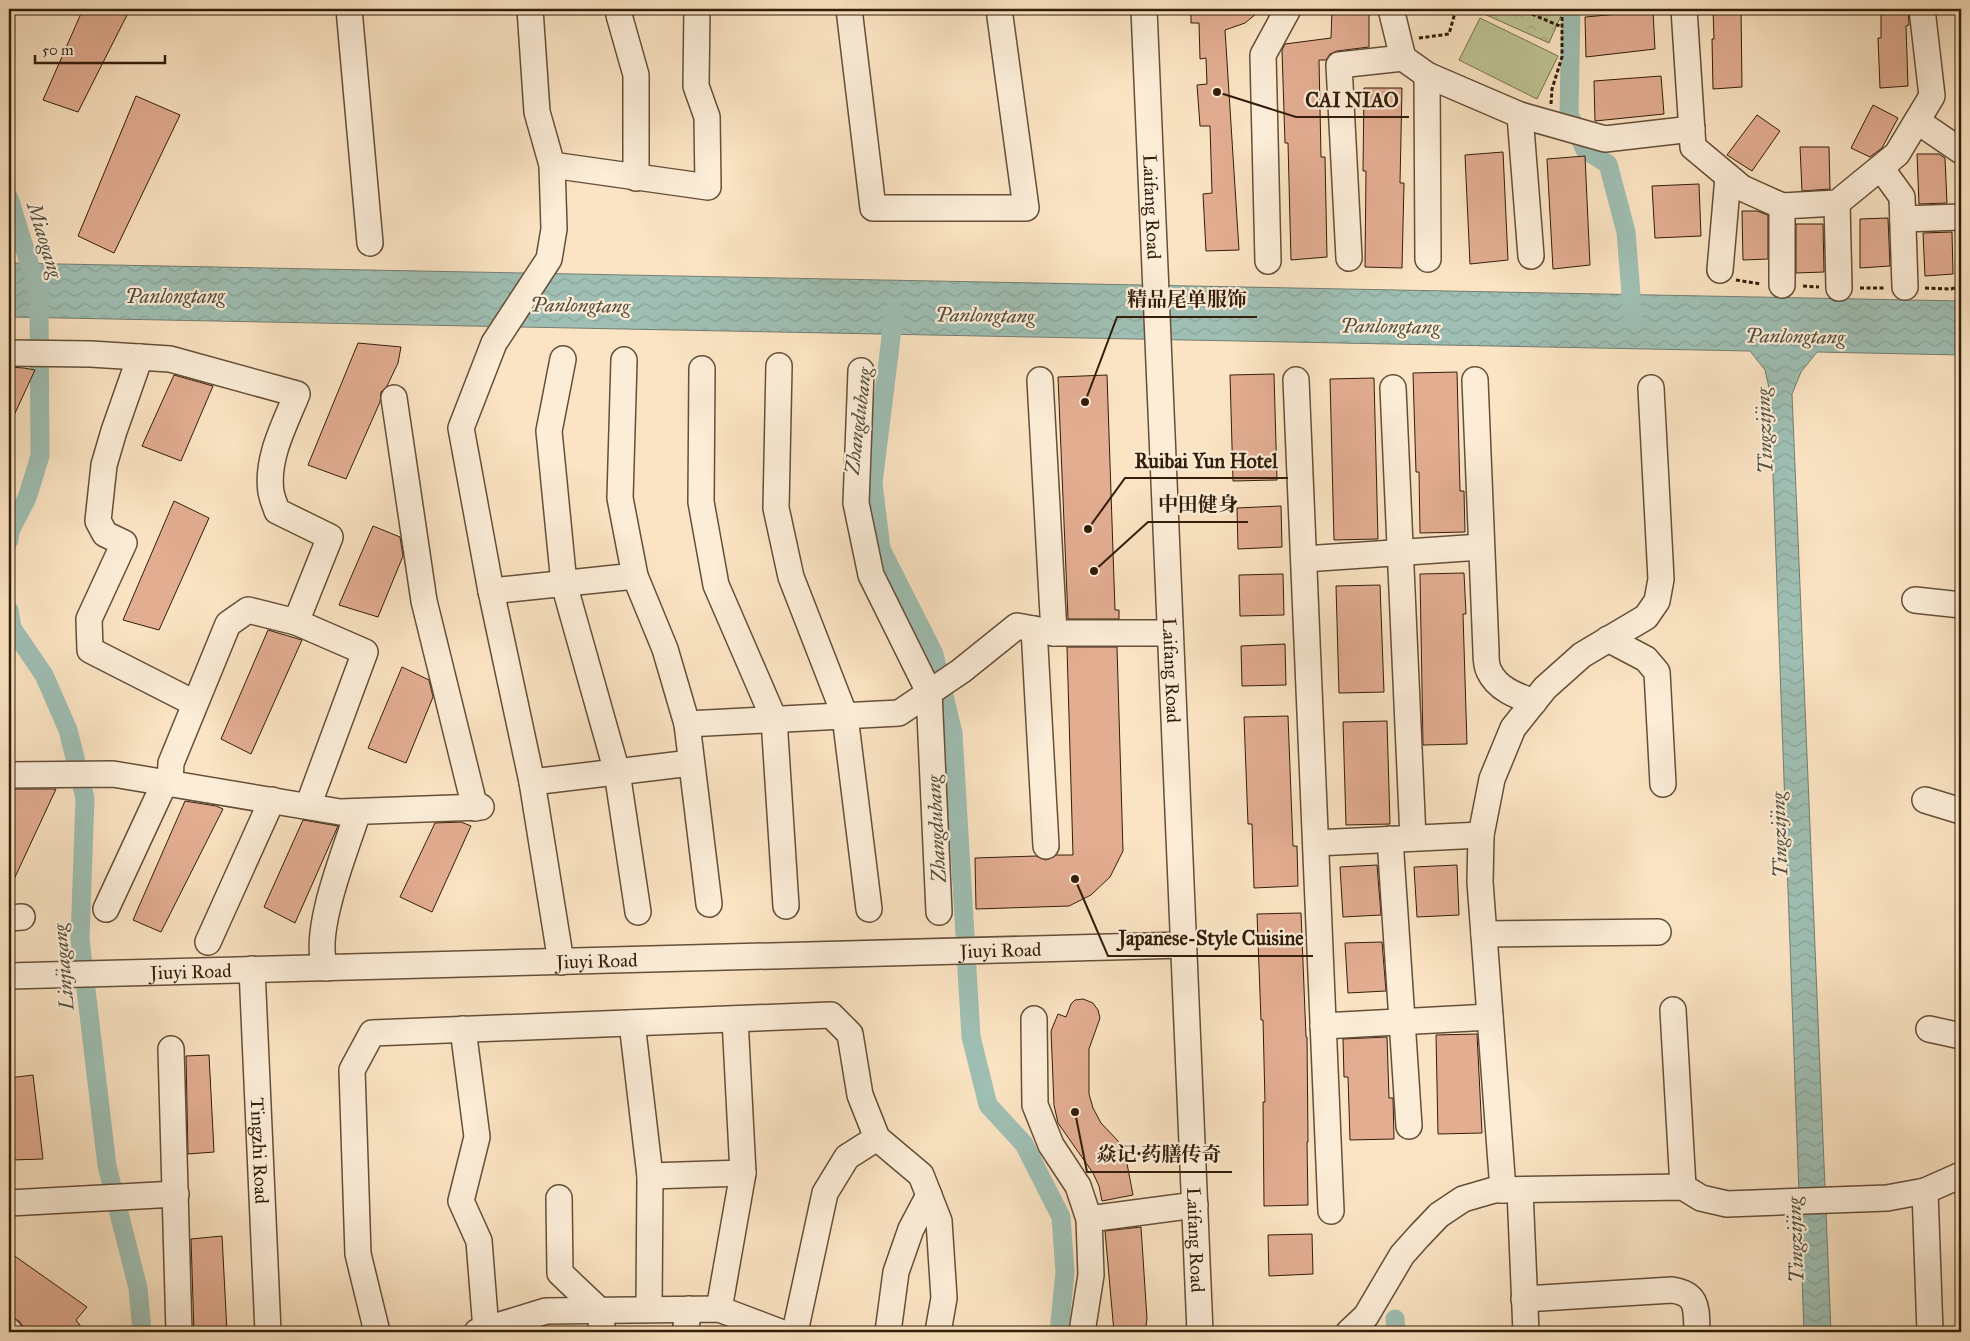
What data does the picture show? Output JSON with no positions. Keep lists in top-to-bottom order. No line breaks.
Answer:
{"streets":{"street":["Laifang Road","Jiuyi Road","Tingzhi Road"]},"crossings":[["Laifang Road","Jiuyi Road"],["Jiuyi Road","Tingzhi Road"]],"water":["Miaogang","Panlongtang","Zhangdubang","Tingzijing","Linjiagang"],"places":["CAI NIAO","精品尾单服饰","Ruibai Yun Hotel","中田健身","Japanese-Style Cuisine","焱记·药膳传奇"],"scale_bar":"50 m"}
